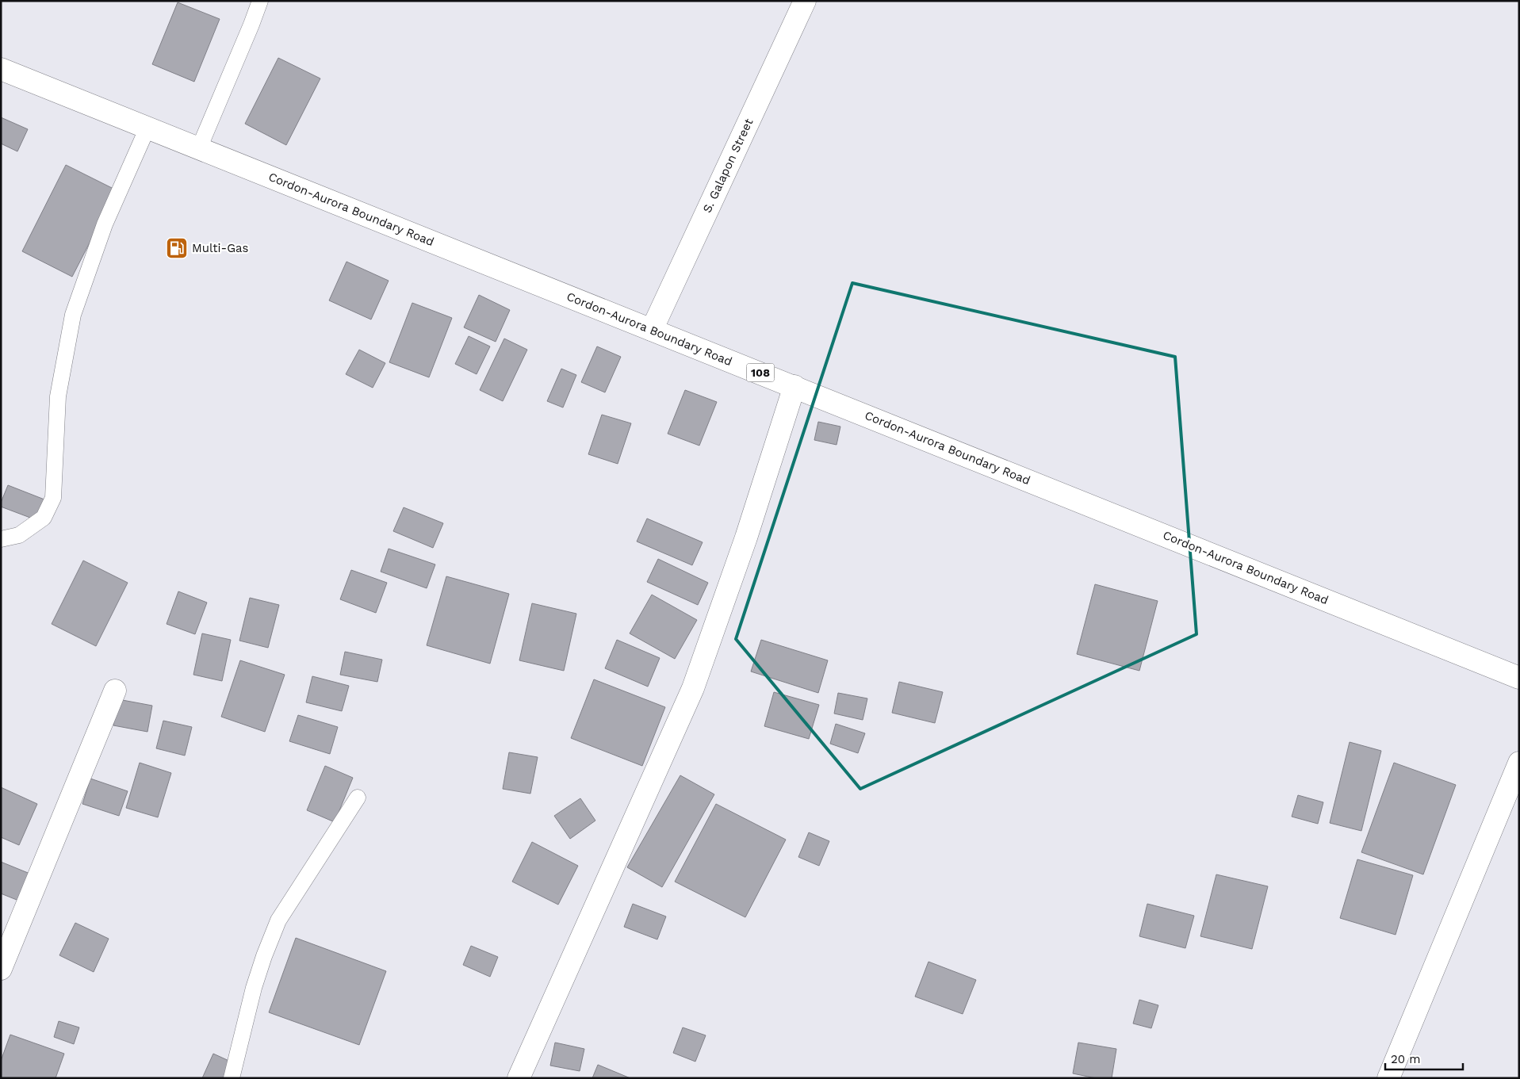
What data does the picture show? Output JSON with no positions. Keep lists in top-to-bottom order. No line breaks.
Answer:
{"streets":{"street":["S. Galapon Street","Cordon-Aurora Boundary Road","108"]},"crossings":[["S. Galapon Street","Cordon-Aurora Boundary Road"]],"places":{"fuel station":["Multi-Gas"]},"scale_bar":"20 m"}
